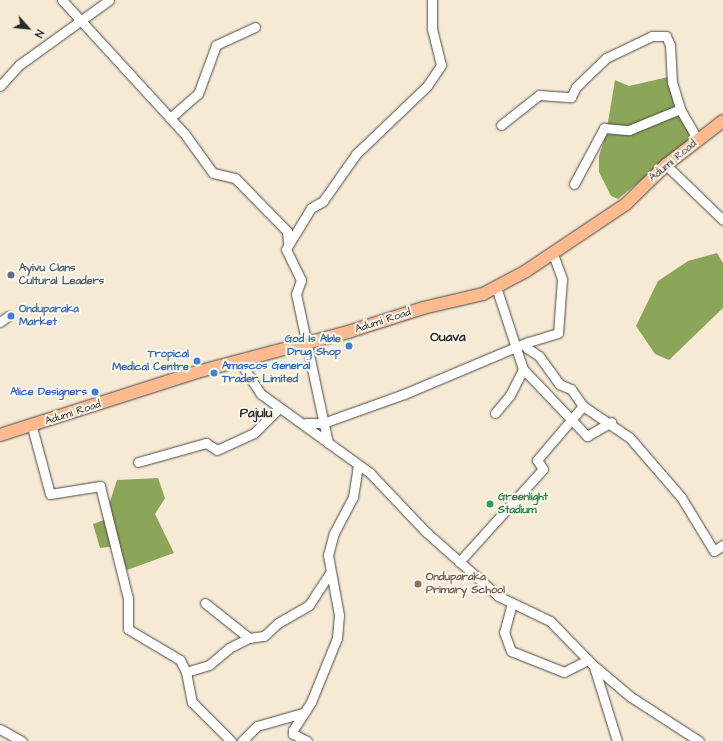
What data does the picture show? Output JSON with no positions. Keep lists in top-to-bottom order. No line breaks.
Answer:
{"streets":{"main road":["Adumi Road"]},"districts":["Ouava","Pajulu"],"places":["Ayivu Clans Cultural Leaders","Onduparaka Market","God Is Able Drug Shop","Tropical Medical Centre","Amascos General Trader Limited","Alice Designers","Greenlight Stadium","Onduparaka Primary School"],"north":"bottom right"}
